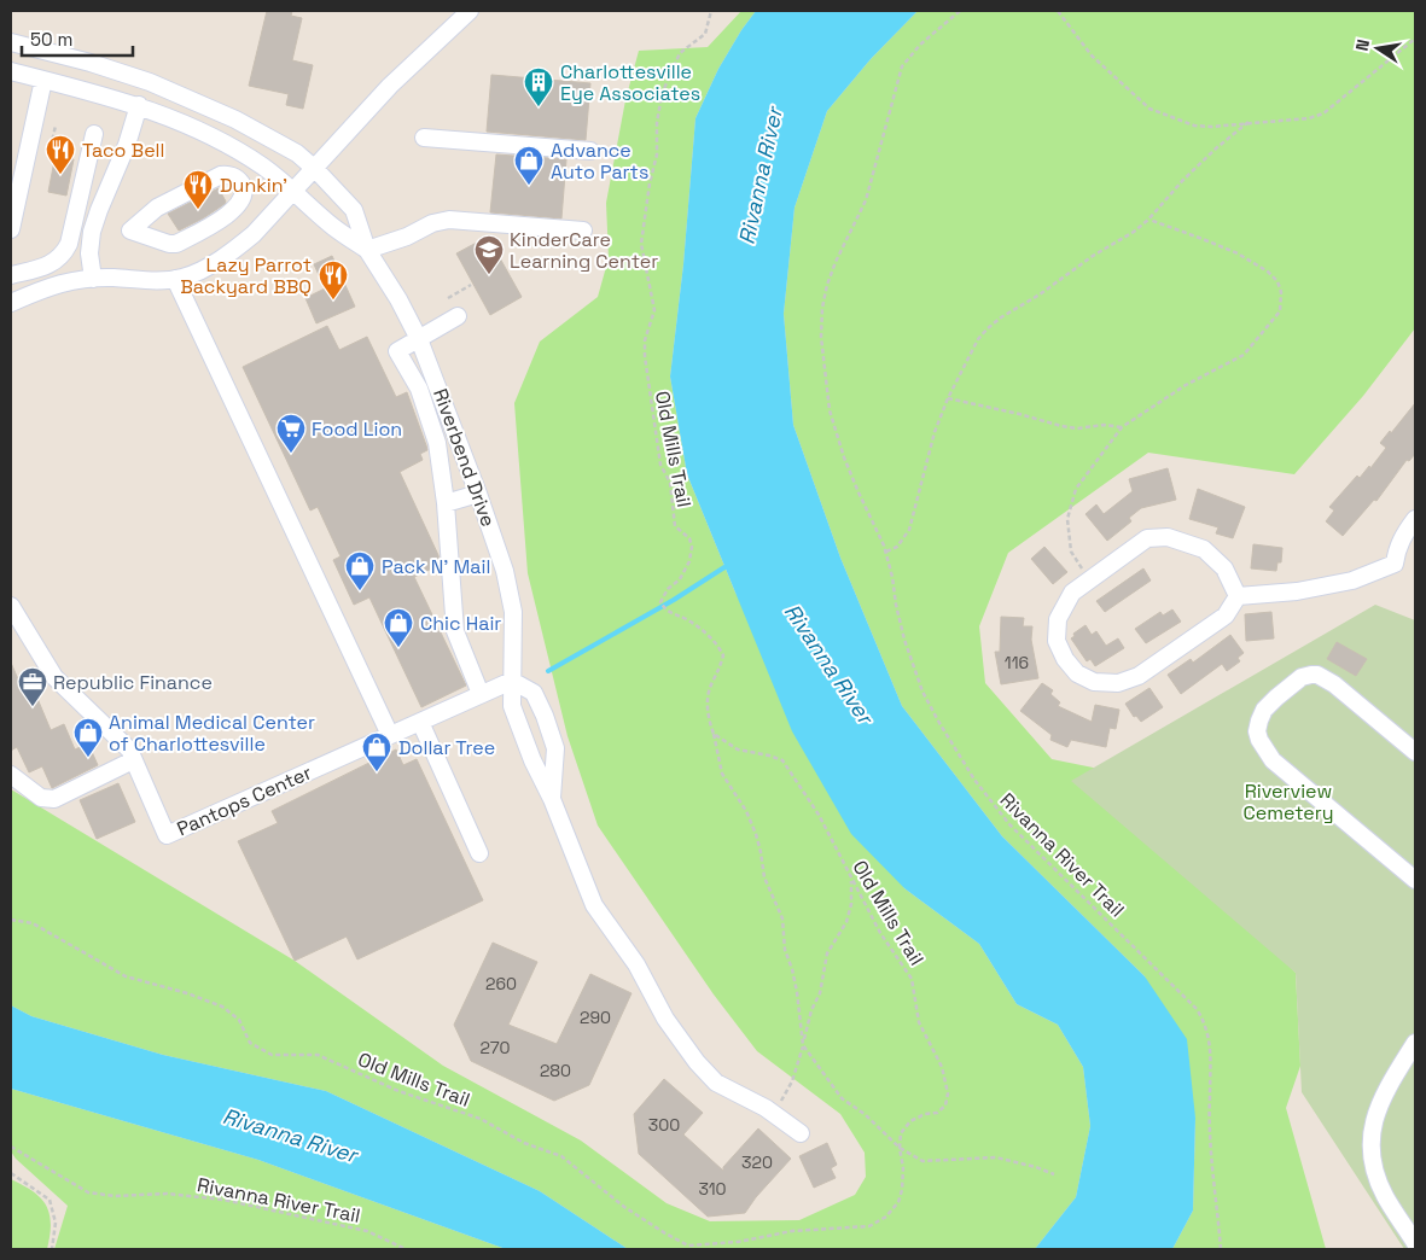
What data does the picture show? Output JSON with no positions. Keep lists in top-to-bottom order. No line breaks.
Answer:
{"streets":{"street":["Riverbend Drive","Pantops Center"],"path":["Old Mills Trail","Rivanna River Trail"]},"crossings":[["Riverbend Drive","Pantops Center"]],"water":["Rivanna River"],"parks":["Riverview Cemetery"],"places":{"building":["Charlottesville Eye Associates"],"restaurant":["Taco Bell","Dunkin'","Lazy Parrot Backyard BBQ"],"shop":["Advance Auto Parts","Pack N’ Mail","Chic Hair","Animal Medical Center of Charlottesville","Dollar Tree"],"school or university":["KinderCare Learning Center"],"supermarket":["Food Lion"],"office":["Republic Finance"]},"house_numbers":["116","260","290","270","280","300","320","310"],"scale_bar":"50 m","north":"left"}
